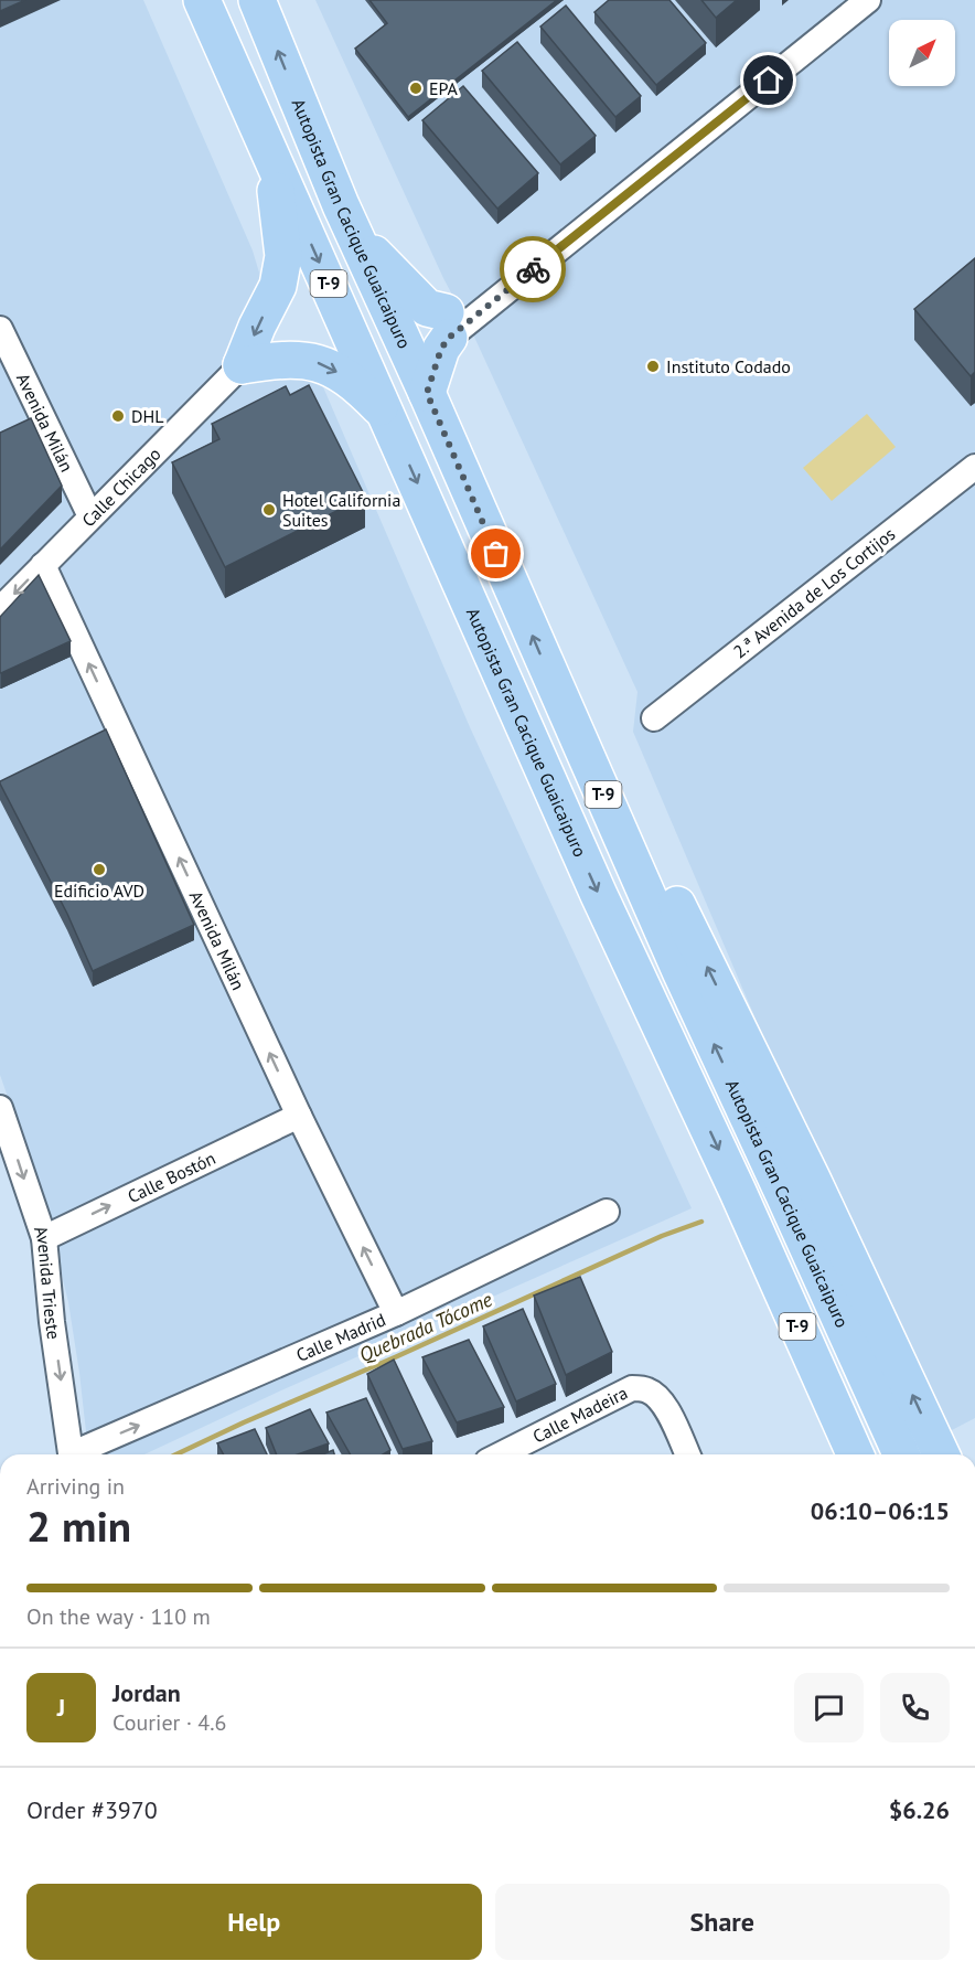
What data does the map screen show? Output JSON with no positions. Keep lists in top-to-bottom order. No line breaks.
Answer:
{"streets":{"highway":["Autopista Gran Cacique Guaicaipuro","T-9"],"street":["Avenida Milán","Calle Chicago","2.ª Avenida de Los Cortijos","Calle Bostón","Avenida Trieste","Calle Madrid","Calle Madeira"]},"crossings":[["Avenida Milán","Calle Chicago"],["Avenida Milán","Calle Bostón"],["Avenida Milán","Calle Madrid"],["Calle Bostón","Avenida Trieste"]],"one_way":["Avenida Milán","Calle Bostón","Avenida Trieste","Calle Madrid"],"water":["Quebrada Tócome"],"places":["EPA","Instituto Codado","DHL","Hotel California Suites","Edificio AVD"],"north":"top right","page":{"heading":["2 min","Arriving in","06:10–06:15"],"panel":["Jordan","Courier · 4.6","Order #3970","$6.26"],"bar":"On the way · 110 m","round":"J","buttons":["Help","Share"]}}
